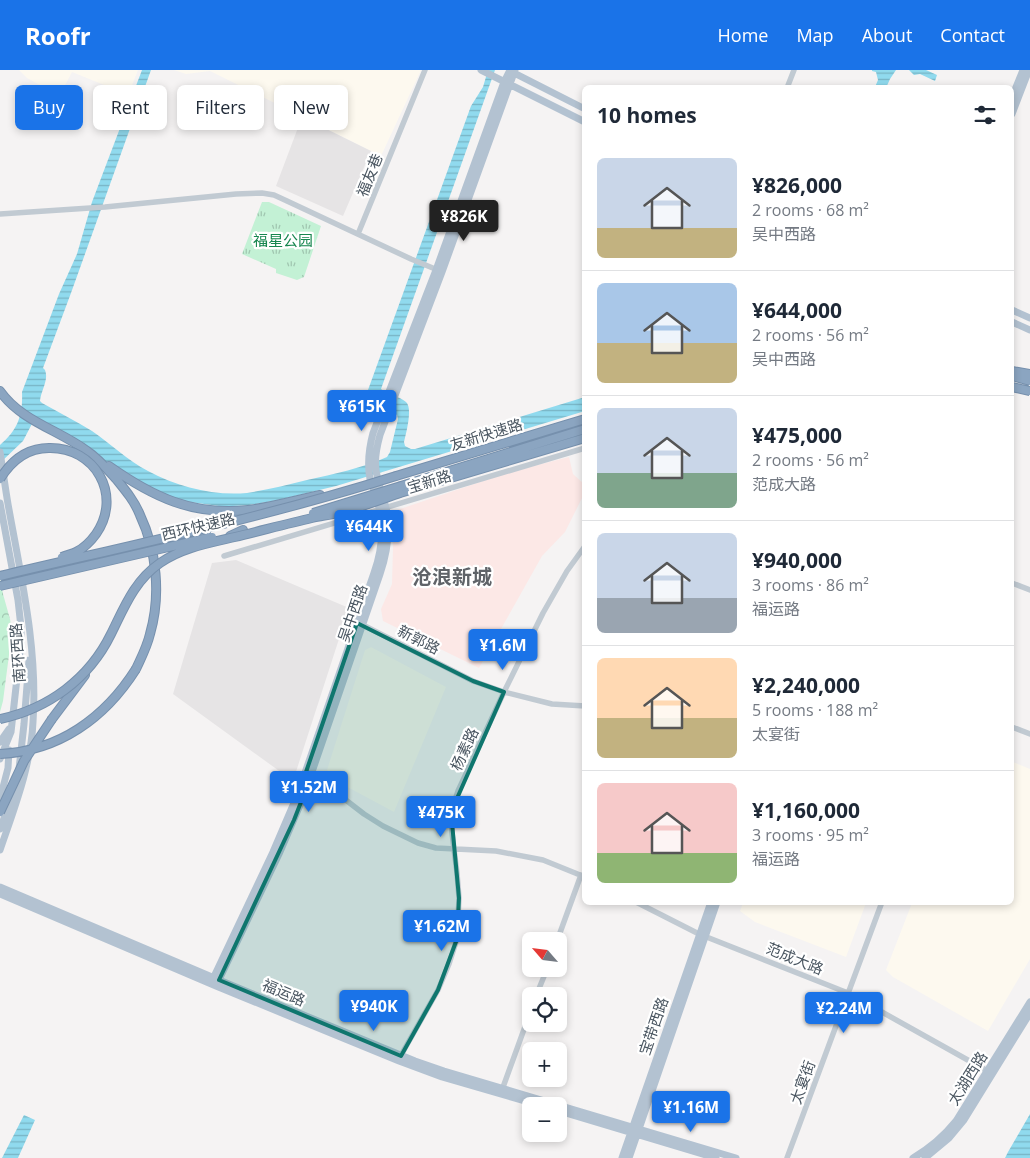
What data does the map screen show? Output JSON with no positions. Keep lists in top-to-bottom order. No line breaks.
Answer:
{"streets":{"highway":["友新快速路","西环快速路"],"main road":["吴中西路","南环西路","福运路","宝带西路","太湖西路"],"street":["福友巷","宝新路","新郭路","杨素路","范成大路","太宴街"]},"crossings":[["友新快速路","西环快速路"],["宝新路","吴中西路"],["吴中西路","新郭路"],["吴中西路","福运路"],["新郭路","杨素路"],["杨素路","福运路"],["范成大路","宝带西路"],["范成大路","太湖西路"],["范成大路","太宴街"],["福运路","宝带西路"]],"districts":["沧浪新城"],"parks":["福星公园"],"north":"top left","page":{"header":"Roofr","nav":["Home","Map","About","Contact"],"chip":["Buy","Rent","Filters","New"],"heading":"10 homes","list":[{"name":"¥826,000","note":"2 rooms · 68 m² · 吴中西路"},{"name":"¥644,000","note":"2 rooms · 56 m² · 吴中西路"},{"name":"¥475,000","note":"2 rooms · 56 m² · 范成大路"},{"name":"¥940,000","note":"3 rooms · 86 m² · 福运路"},{"name":"¥2,240,000","note":"5 rooms · 188 m² · 太宴街"},{"name":"¥1,160,000","note":"3 rooms · 95 m² · 福运路"}],"price":["¥826K","¥615K","¥644K","¥1.6M","¥1.52M","¥475K","¥1.62M","¥940K","¥2.24M","¥1.16M"],"map_buttons":["+","−"]}}
